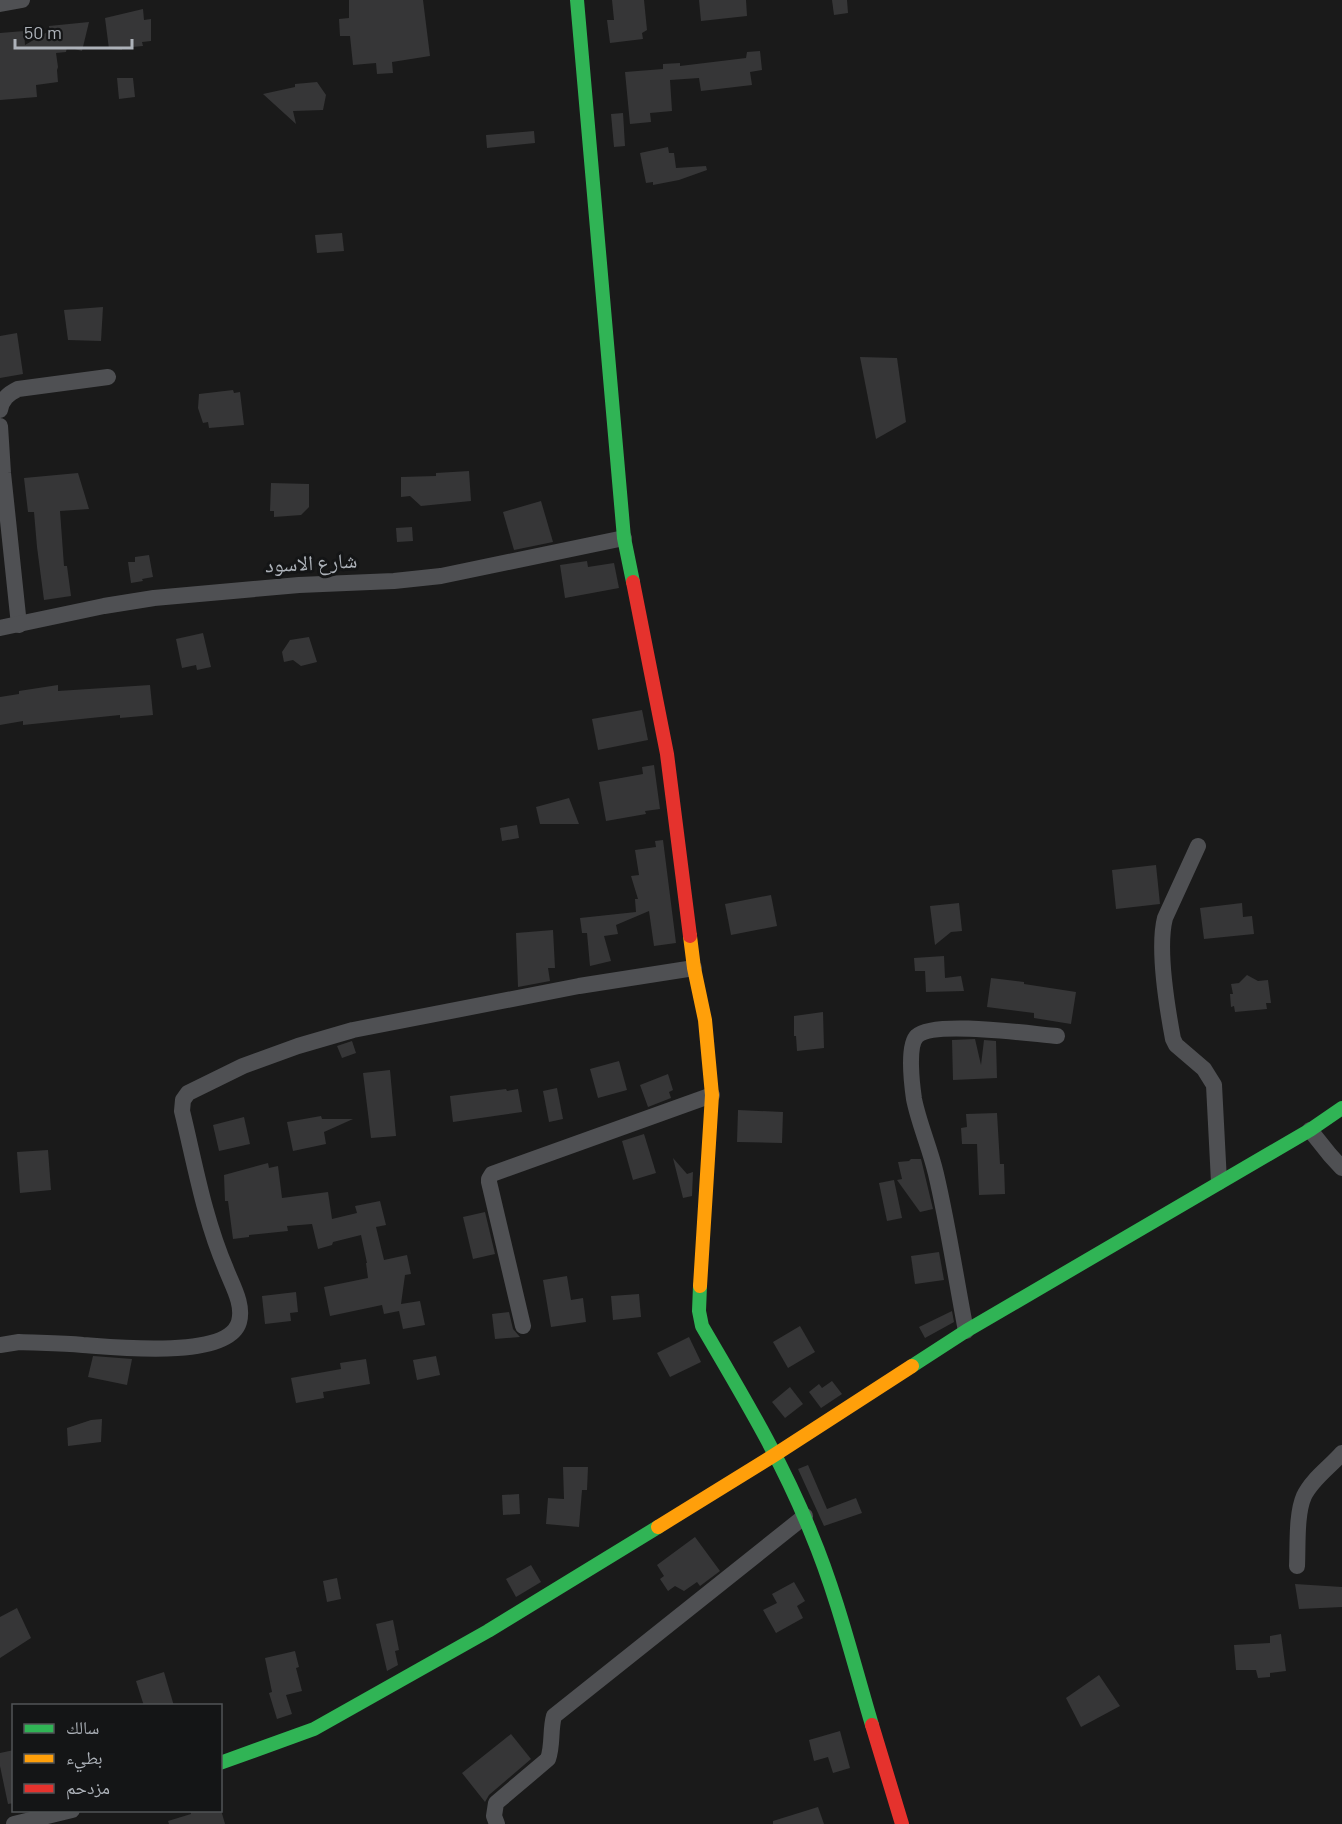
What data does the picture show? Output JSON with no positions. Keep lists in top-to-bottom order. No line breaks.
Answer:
{"streets":{"street":["شارع الاسود"]},"legend":["سالك","بطيء","مزدحم"],"scale_bar":"50 m"}
